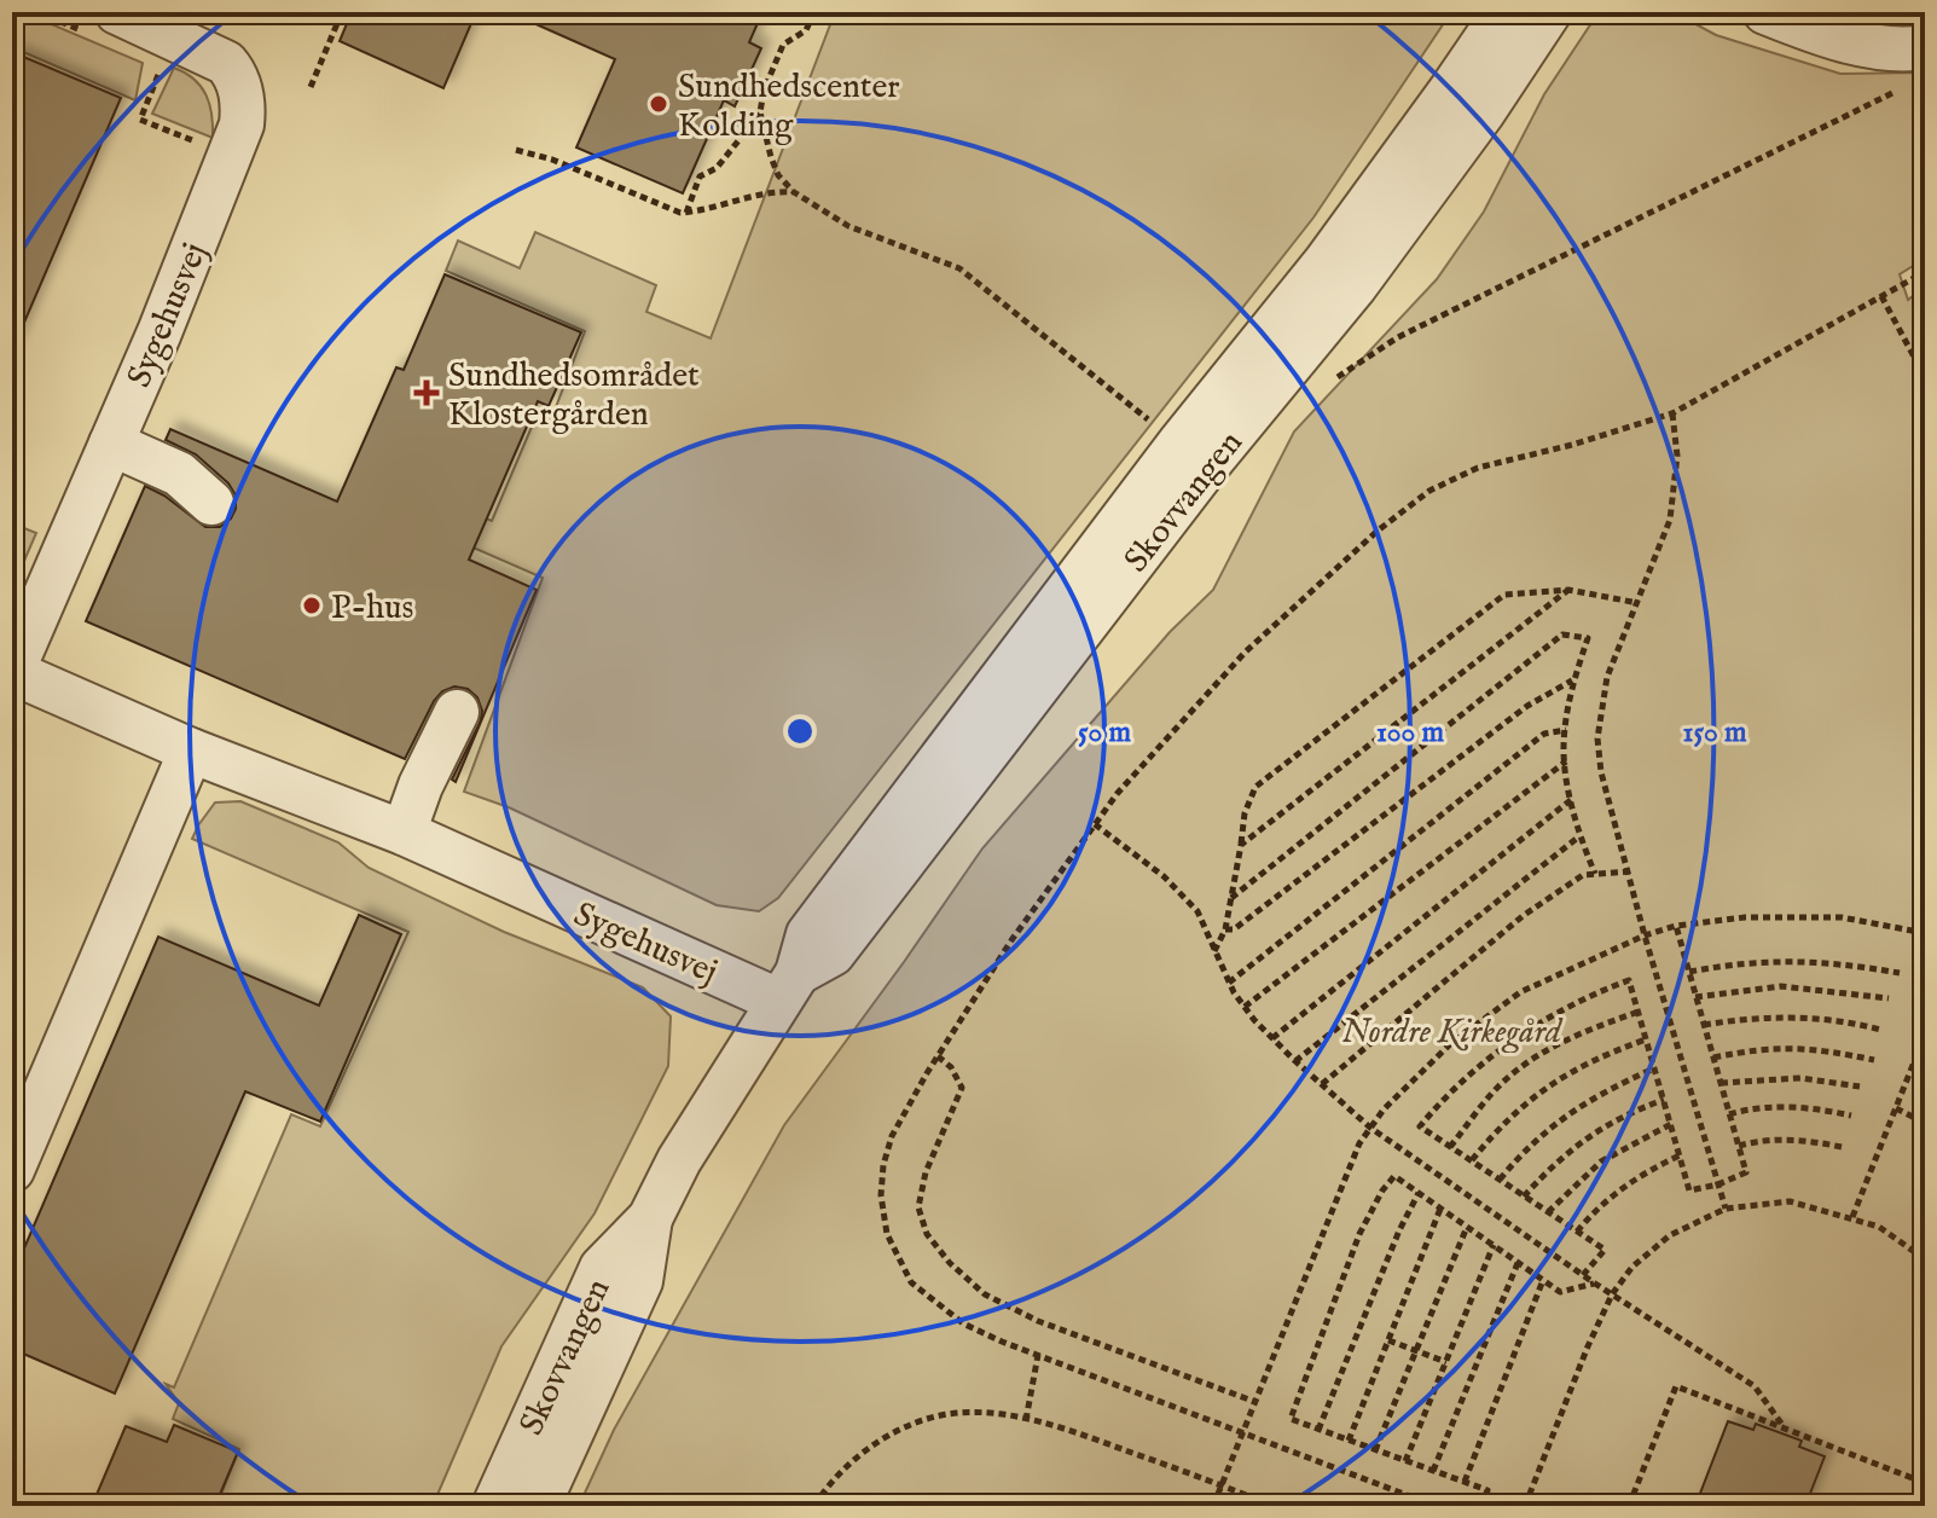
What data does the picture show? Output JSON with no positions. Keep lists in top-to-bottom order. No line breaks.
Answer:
{"streets":{"street":["Sygehusvej","Skovvangen"]},"crossings":[["Sygehusvej","Skovvangen"]],"parks":["Nordre Kirkegård"],"places":{"other":["Sundhedscenter Kolding","P-hus"],"health":["Sundhedsområdet Klostergården"]},"rings":["50 m","100 m","150 m"]}
